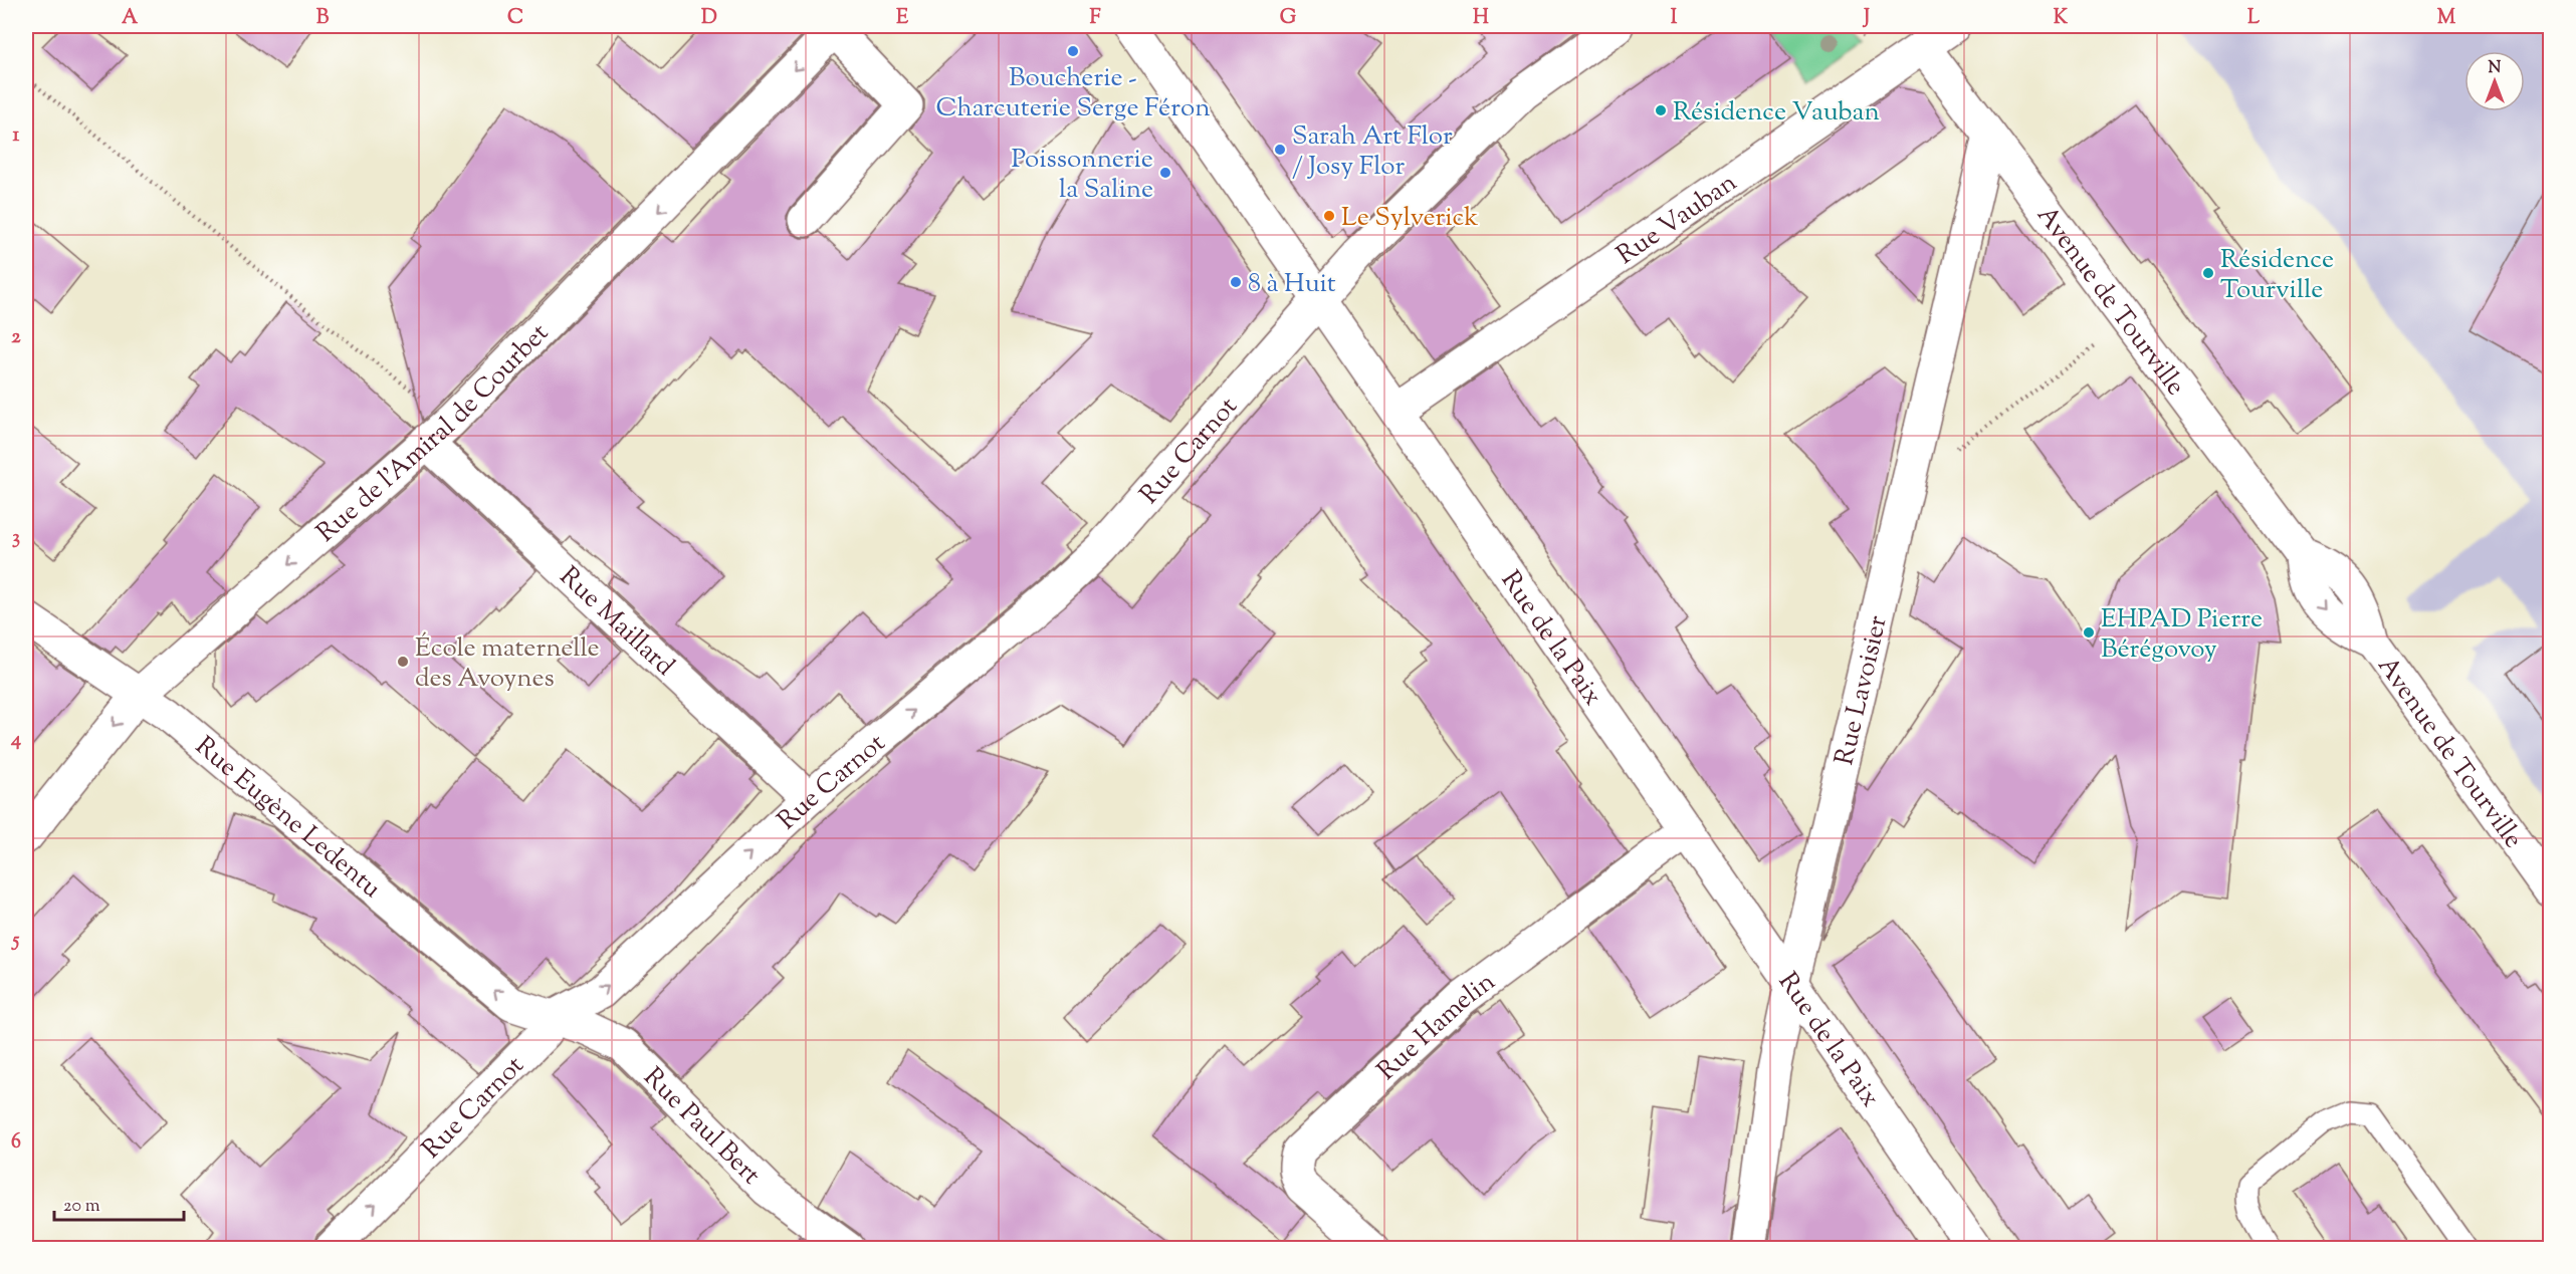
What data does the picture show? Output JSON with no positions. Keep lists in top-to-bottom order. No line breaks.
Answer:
{"streets":{"street":["Rue Vauban","Avenue de Tourville","Rue de l'Amiral de Courbet","Rue Carnot","Rue Maillard","Rue de la Paix","Rue Lavoisier","Rue Eugène Ledentu","Rue Hamelin","Rue Paul Bert"]},"crossings":[["Rue Vauban","Avenue de Tourville"],["Rue Vauban","Rue de la Paix"],["Avenue de Tourville","Rue Lavoisier"],["Rue de l'Amiral de Courbet","Rue Maillard"],["Rue de l'Amiral de Courbet","Rue Eugène Ledentu"],["Rue Carnot","Rue Maillard"],["Rue Carnot","Rue de la Paix"],["Rue Carnot","Rue Eugène Ledentu"],["Rue Carnot","Rue Paul Bert"],["Rue de la Paix","Rue Lavoisier"],["Rue de la Paix","Rue Hamelin"],["Rue Eugène Ledentu","Rue Paul Bert"]],"one_way":["Rue de l'Amiral de Courbet","Rue Carnot","Rue Eugène Ledentu"],"places":["Boucherie - Charcuterie Serge Féron","Résidence Vauban","Sarah Art Flor / Josy Flor","Poissonnerie la Saline","Le Sylverick","Résidence Tourville","8 à Huit","EHPAD Pierre Bérégovoy","École maternelle des Avoynes"],"scale_bar":"20 m","north":"top","grid":{"columns":["A","B","C","D","E","F","G","H","I","J","K","L","M"],"rows":["1","2","3","4","5","6"]}}
